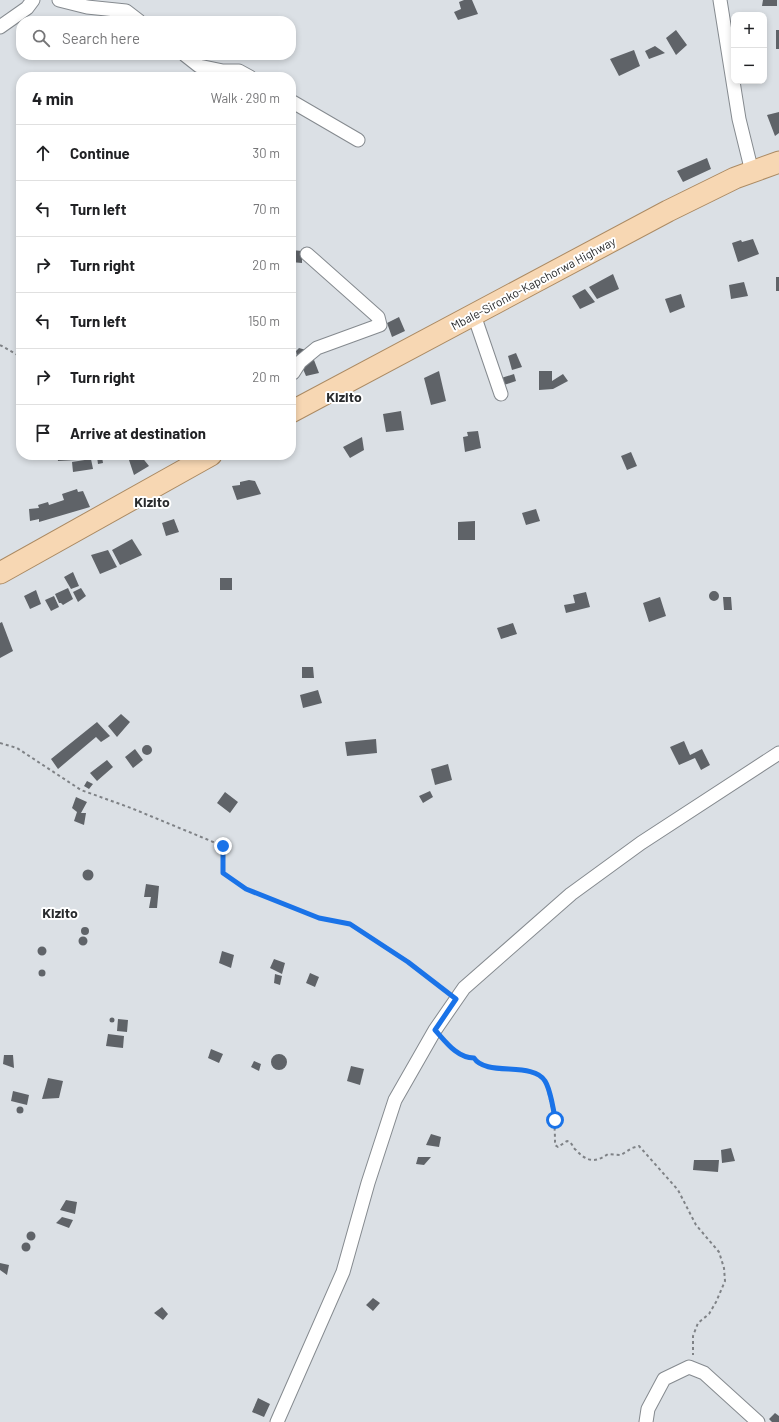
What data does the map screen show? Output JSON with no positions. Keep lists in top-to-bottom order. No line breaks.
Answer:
{"streets":{"main road":["Mbale-Sironko-Kapchorwa Highway"]},"districts":["Kizito","Kizito","Kizito"],"page":{"map_buttons":["+","−"],"search":"Search here","heading":["4 min","Walk · 290 m"],"list":[["Continue","30 m"],["Turn left","70 m"],["Turn right","20 m"],["Turn left","150 m"],["Turn right","20 m"],"Arrive at destination"]}}
